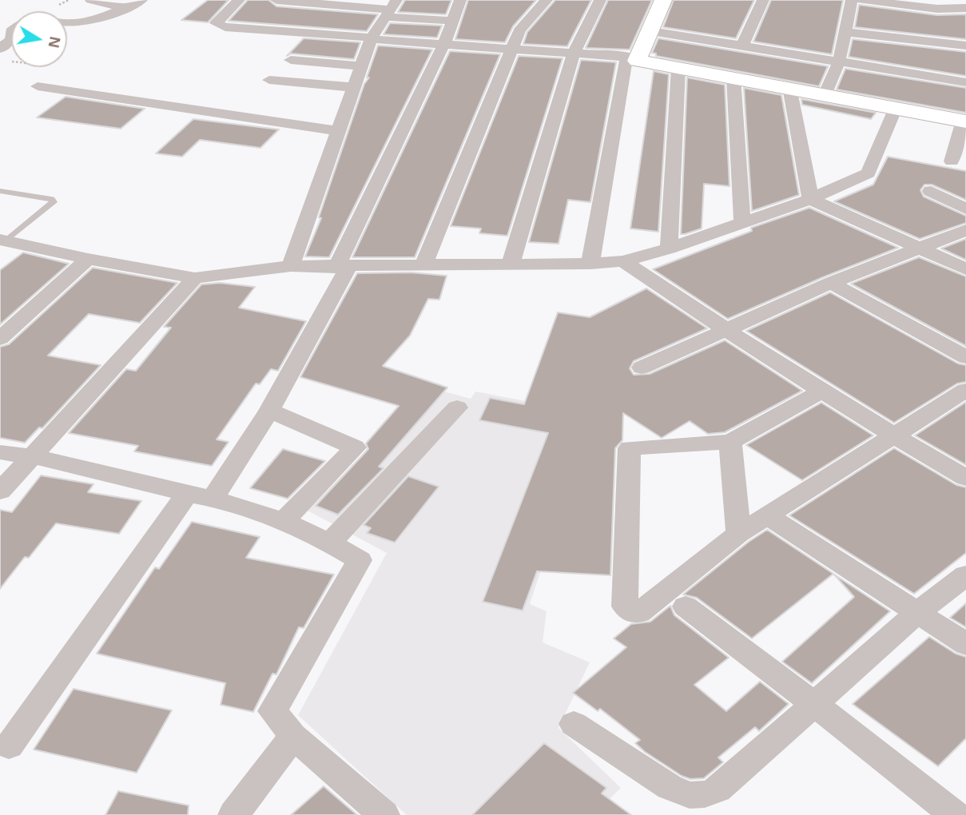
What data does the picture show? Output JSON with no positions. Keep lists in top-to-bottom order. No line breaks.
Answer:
{"north":"right"}
